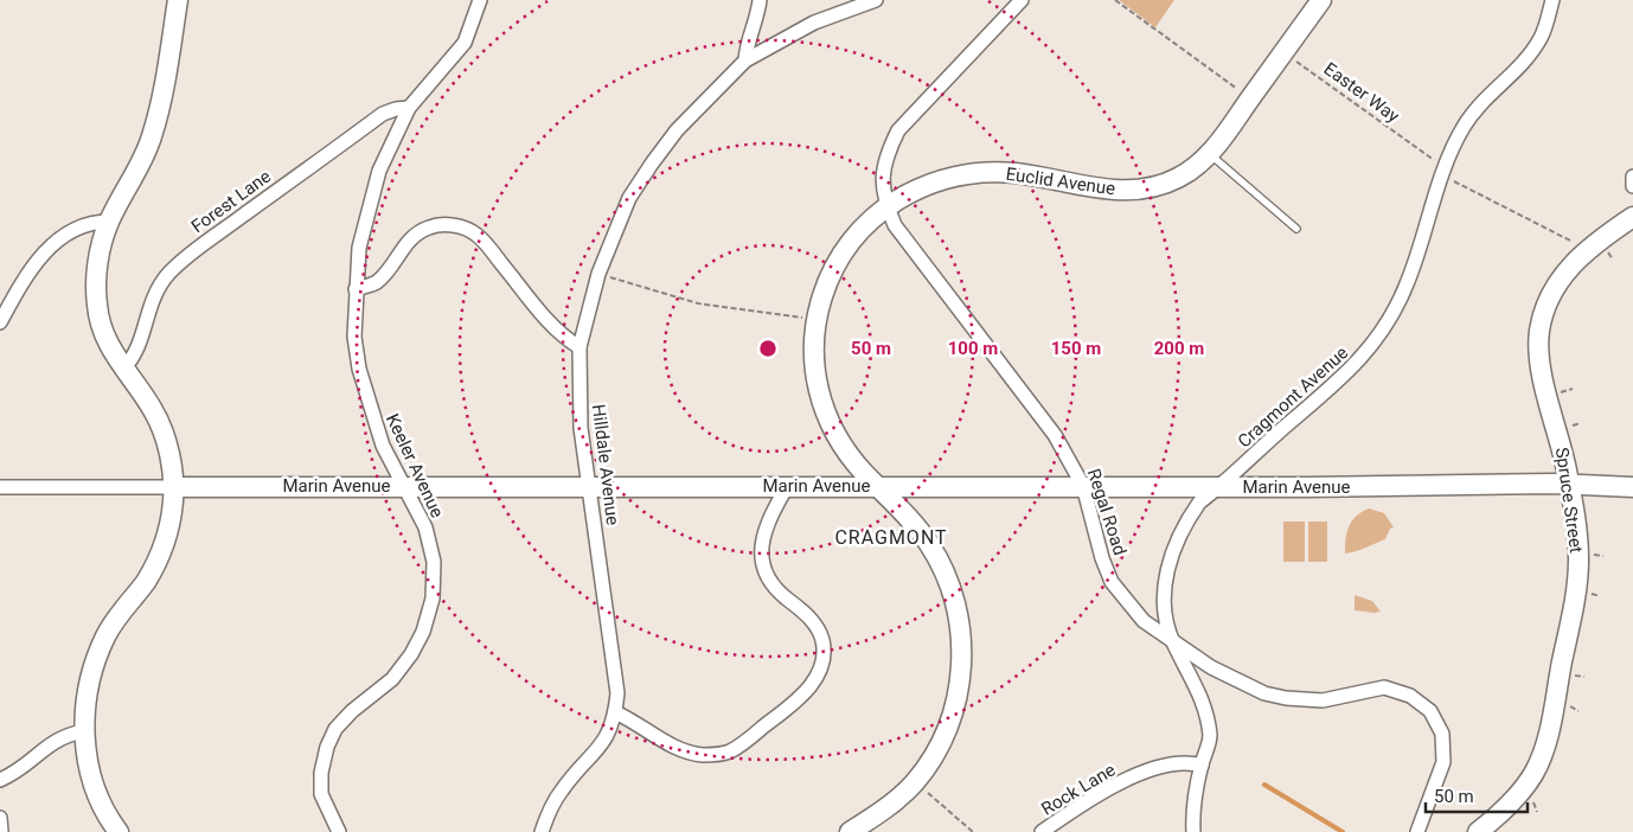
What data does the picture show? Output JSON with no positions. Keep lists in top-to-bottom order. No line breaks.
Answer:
{"streets":{"street":["Euclid Avenue","Forest Lane","Cragmont Avenue","Hilldale Avenue","Keeler Avenue","Marin Avenue","Spruce Street","Regal Road","Rock Lane"],"path":["Easter Way"]},"crossings":[["Easter Way","Euclid Avenue"],["Euclid Avenue","Marin Avenue"],["Euclid Avenue","Regal Road"],["Forest Lane","Keeler Avenue"],["Cragmont Avenue","Marin Avenue"],["Cragmont Avenue","Regal Road"],["Cragmont Avenue","Rock Lane"],["Hilldale Avenue","Marin Avenue"],["Keeler Avenue","Marin Avenue"],["Marin Avenue","Spruce Street"],["Marin Avenue","Regal Road"]],"districts":["CRAGMONT"],"scale_bar":"50 m","rings":["50 m","100 m","150 m","200 m"]}
